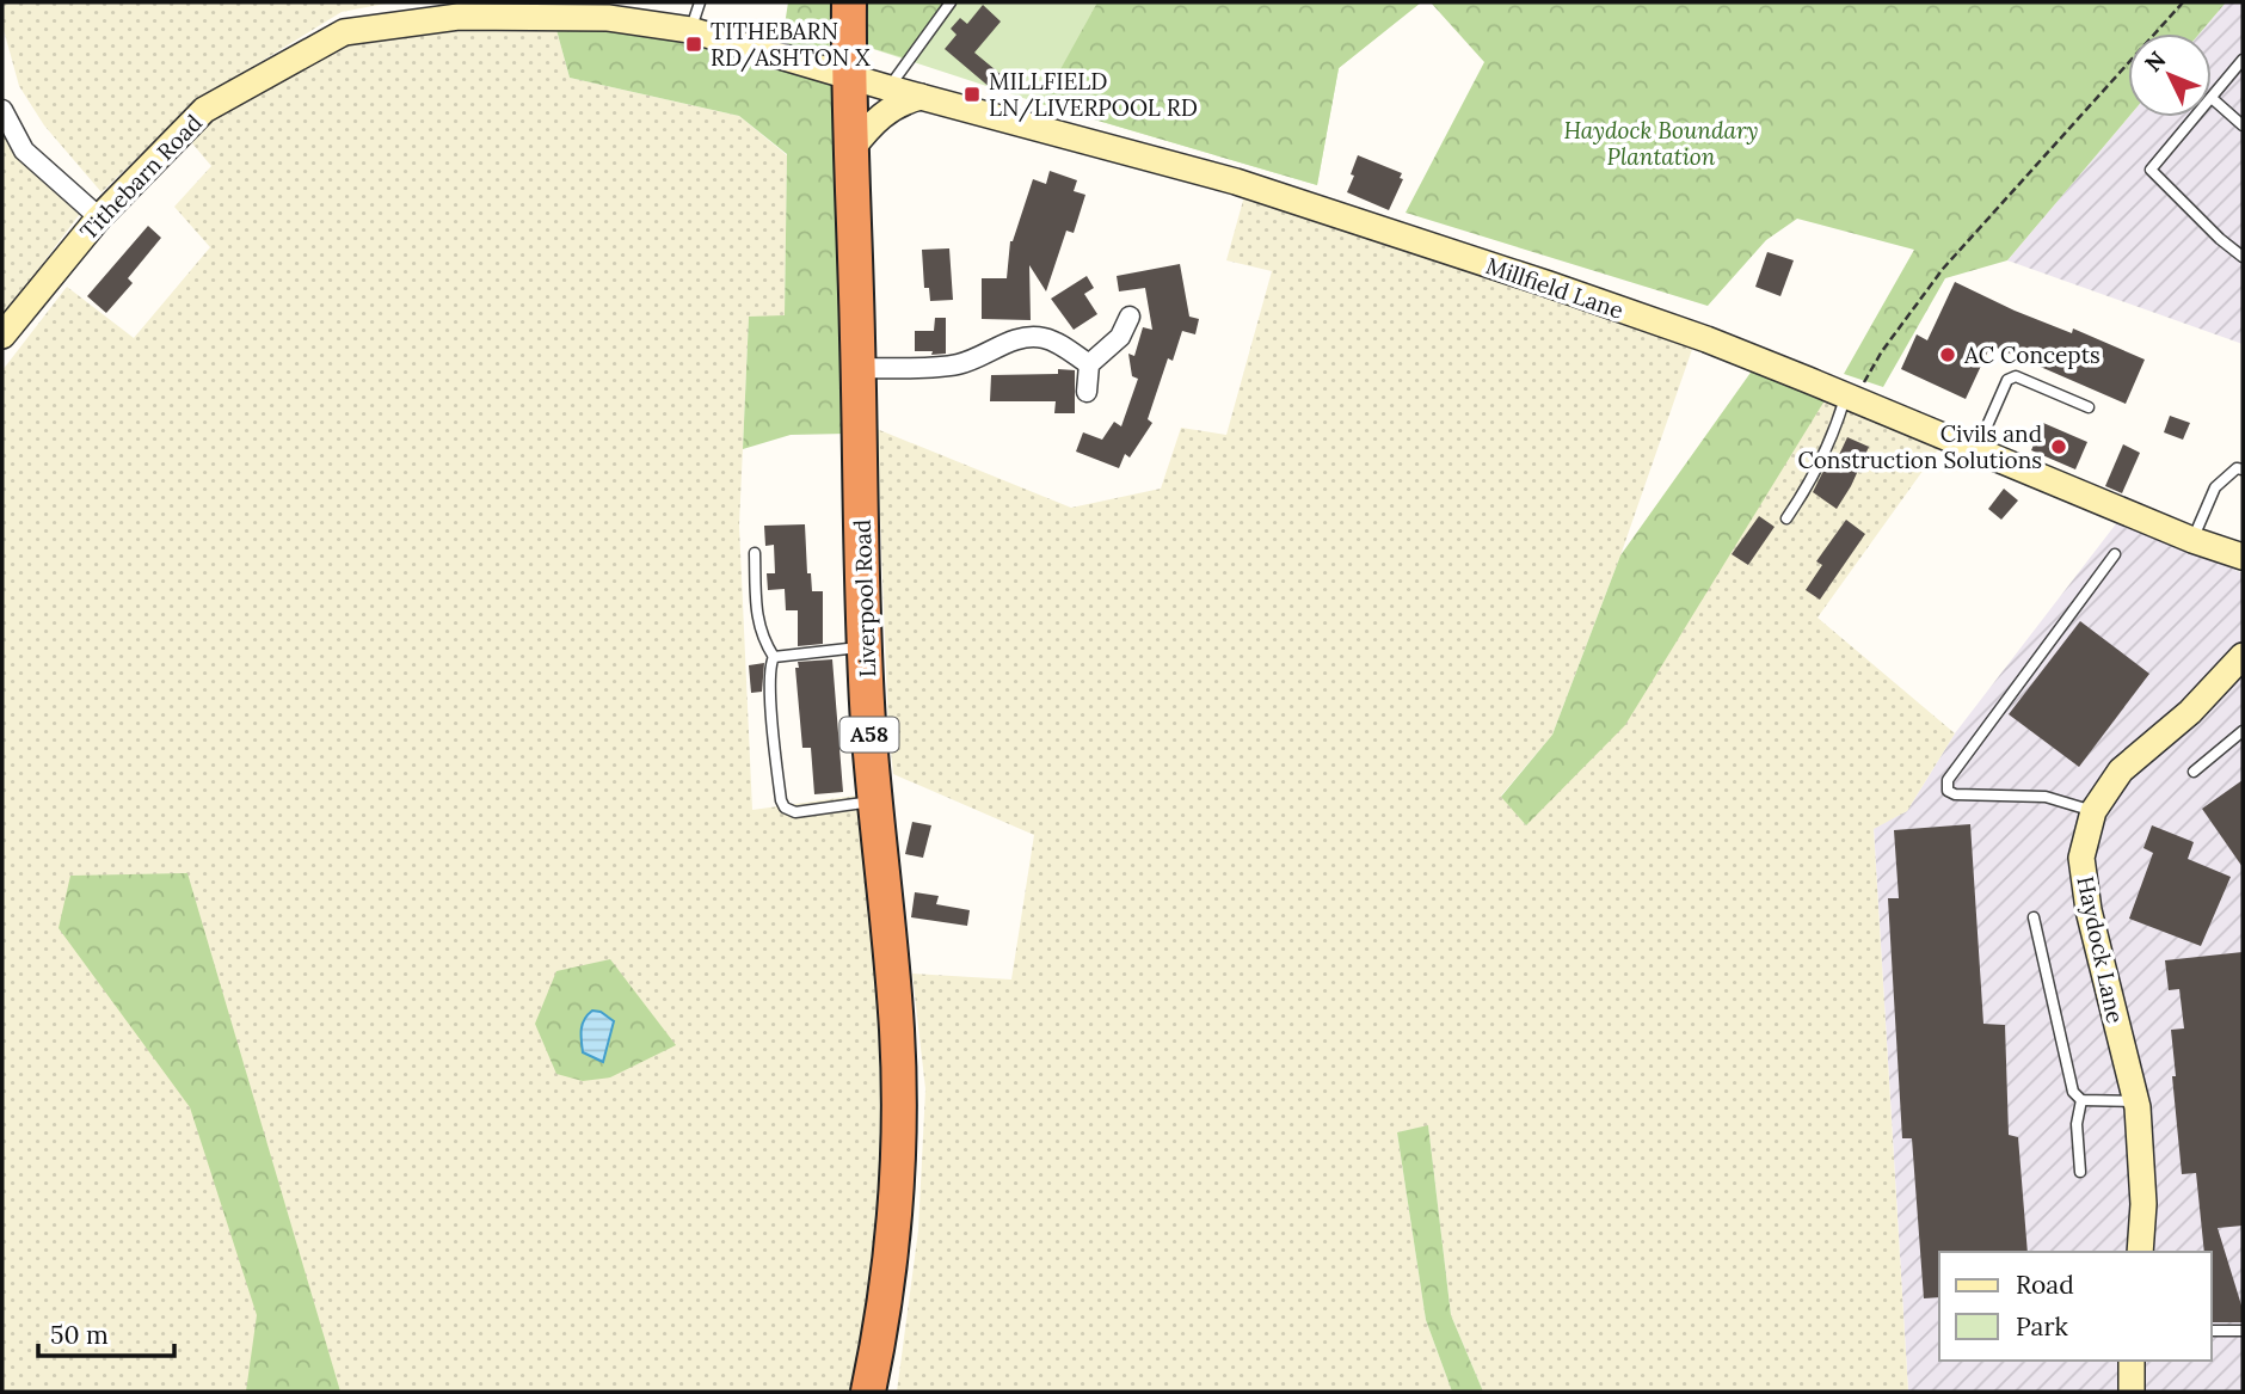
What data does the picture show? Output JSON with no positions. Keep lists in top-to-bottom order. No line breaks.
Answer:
{"streets":{"highway":["Liverpool Road","A58"],"street":["Tithebarn Road","Millfield Lane","Haydock Lane"]},"crossings":[["Tithebarn Road","Millfield Lane"],["Tithebarn Road","Liverpool Road"],["Millfield Lane","Liverpool Road"]],"parks":["Haydock Boundary Plantation"],"places":{"transit":["TITHEBARN RD/ASHTON X","MILLFIELD LN/LIVERPOOL RD"],"other":["AC Concepts","Civils and Construction Solutions"]},"legend":["Road","Park"],"scale_bar":"50 m","north":"top left"}
